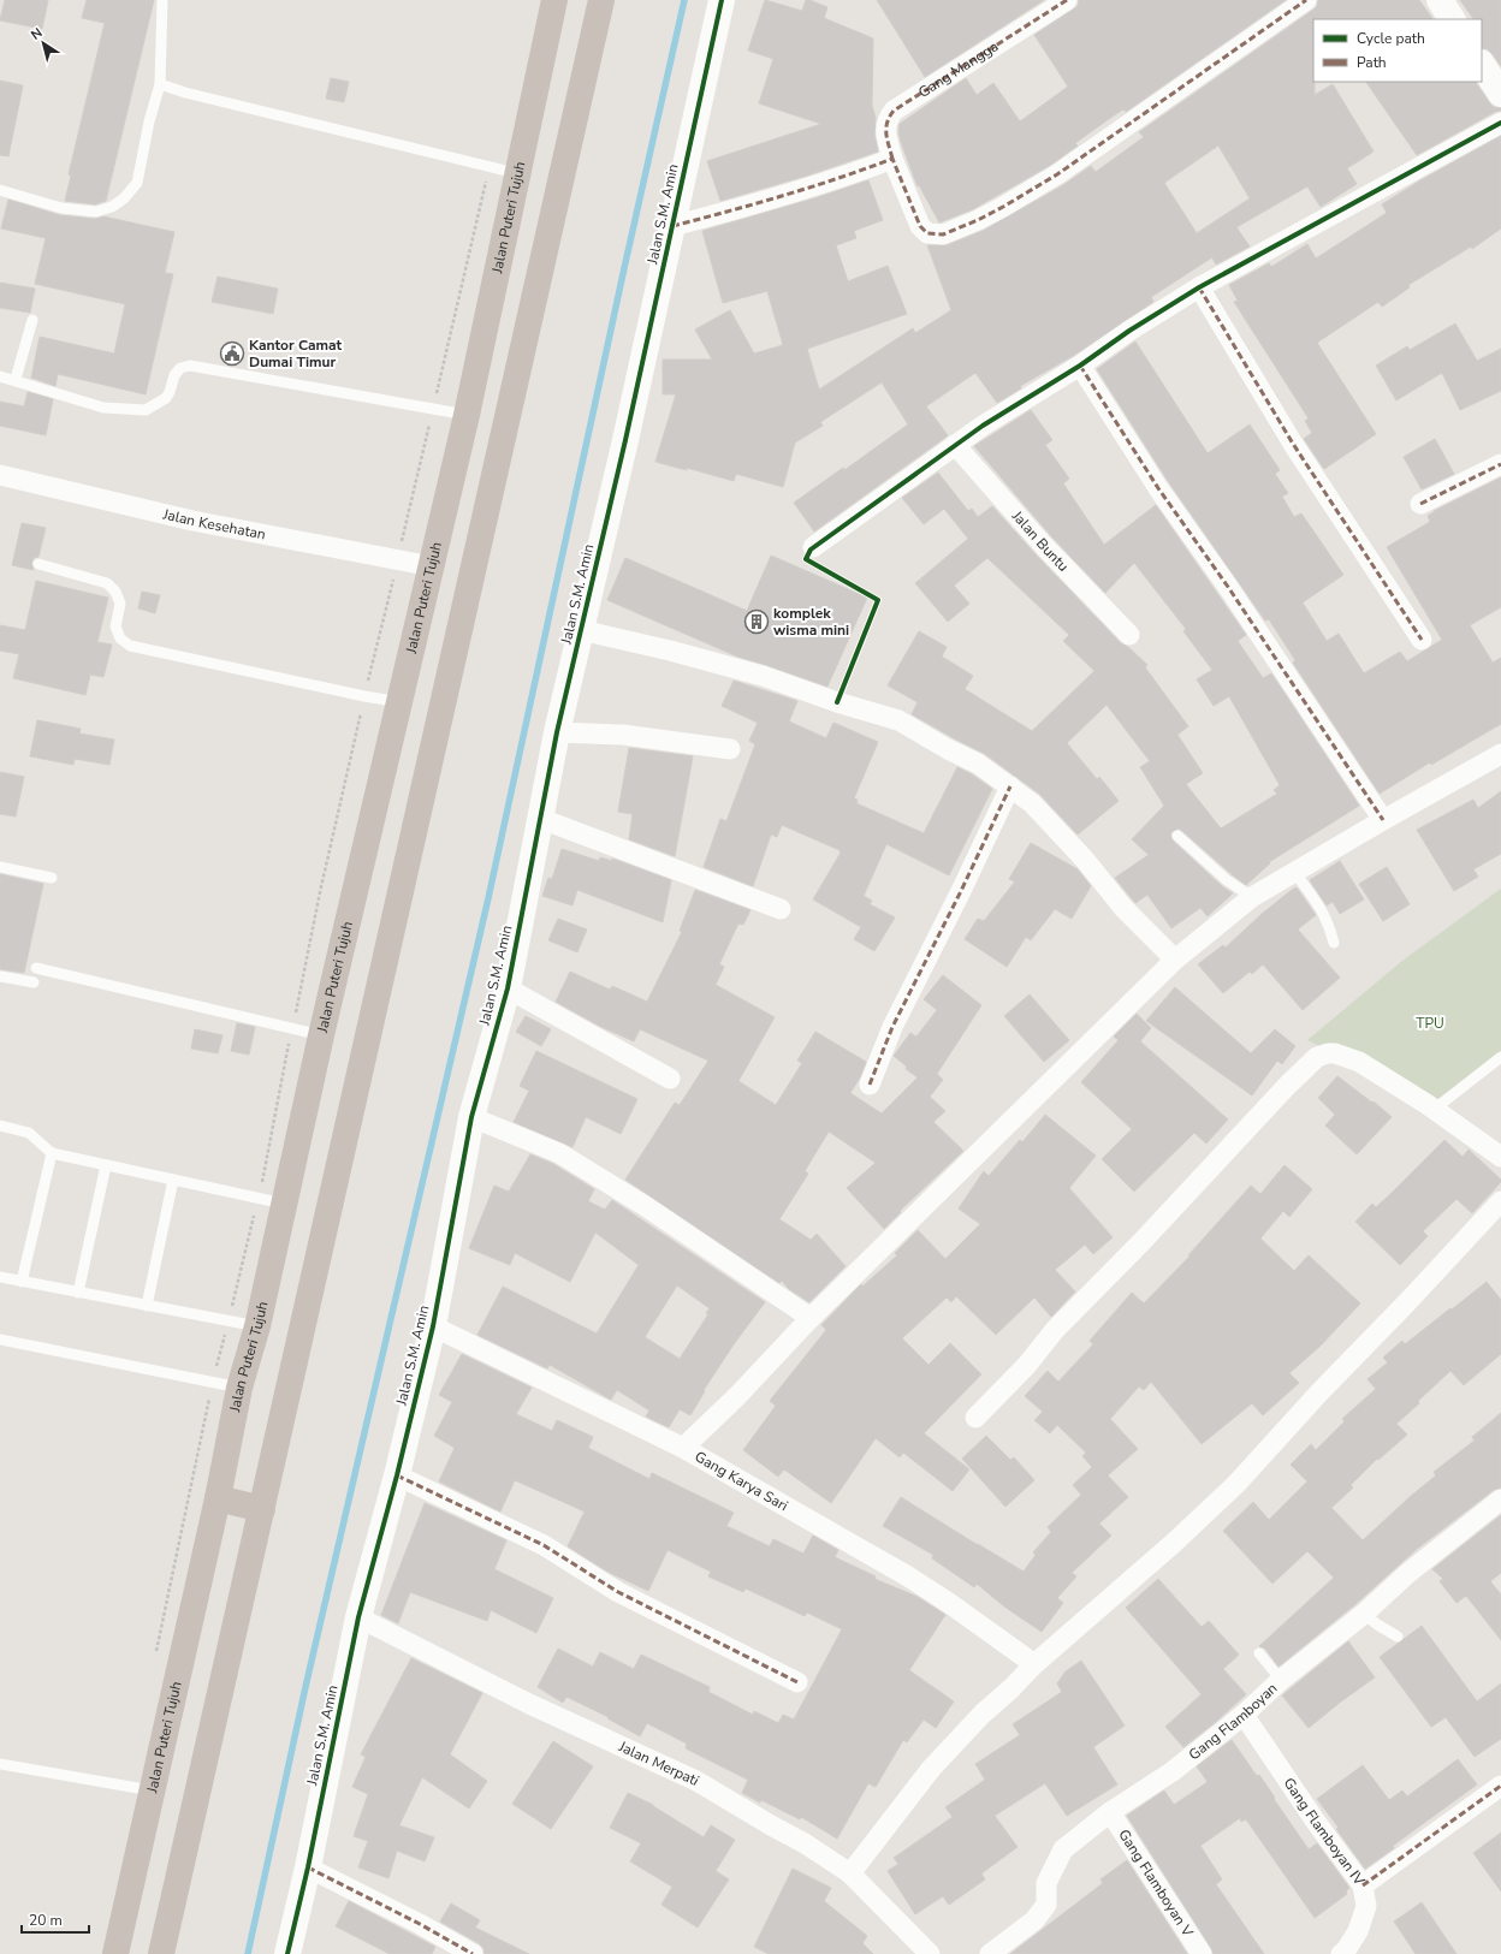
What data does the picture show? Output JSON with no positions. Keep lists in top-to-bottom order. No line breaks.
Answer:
{"streets":{"highway":["Jalan Puteri Tujuh"],"street":["Gang Mangga","Jalan S.M. Amin","Jalan Kesehatan","Jalan Buntu","Gang Karya Sari","Gang Flamboyan","Jalan Merpati","Gang Flamboyan IV","Gang Flamboyan V"]},"crossings":[["Jalan S.M. Amin","Gang Karya Sari"],["Jalan S.M. Amin","Jalan Merpati"],["Jalan Puteri Tujuh","Jalan Kesehatan"],["Gang Flamboyan","Gang Flamboyan IV"],["Gang Flamboyan","Gang Flamboyan V"]],"parks":["TPU"],"places":{"public building":["Kantor Camat Dumai Timur"],"building":["komplek wisma mini"]},"legend":["Cycle path","Path"],"scale_bar":"20 m","north":"top left"}
